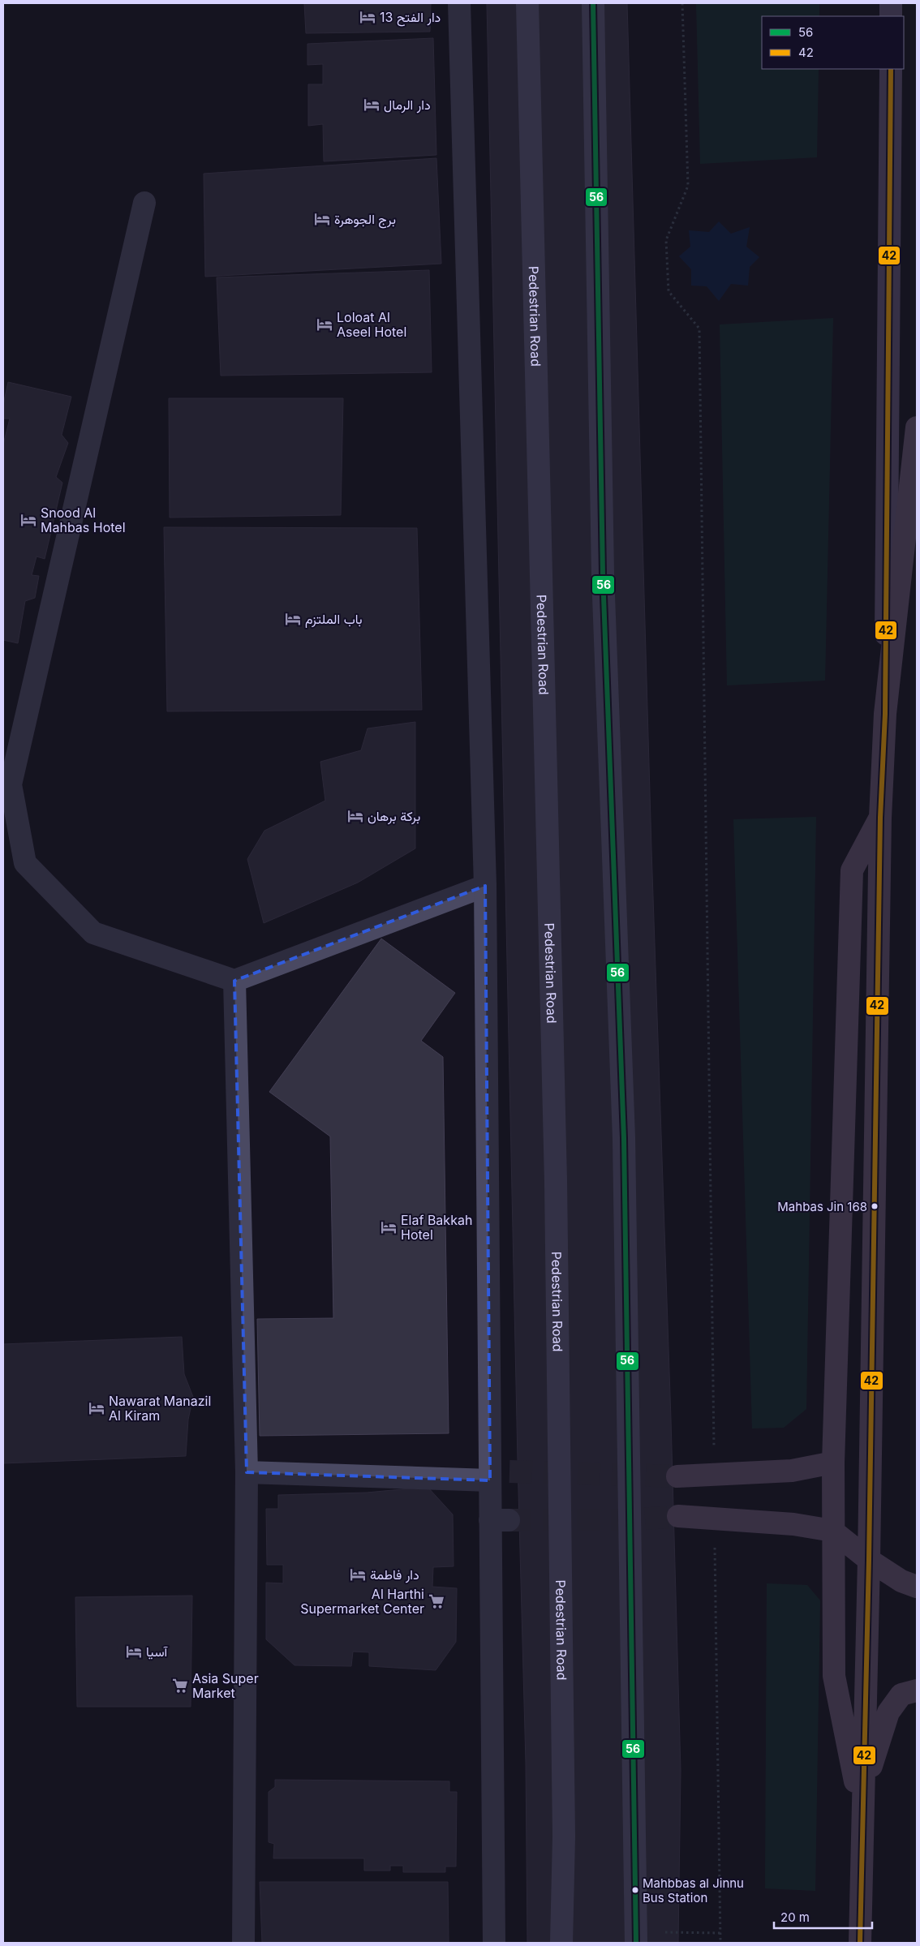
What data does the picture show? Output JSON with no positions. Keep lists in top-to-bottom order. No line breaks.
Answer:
{"streets":{"main road":["Pedestrian Road"]},"places":{"hotel":["دار الفتح 13","دار الرمال","برج الجوهرة","Loloat Al Aseel Hotel","Snood Al Mahbas Hotel","باب الملتزم","بركة برهان","Elaf Bakkah Hotel","Nawarat Manazil Al Kiram","دار فاطمة","آسيا"],"other":["Mahbas Jin 168","Mahbbas al Jinnu Bus Station"],"supermarket":["Al Harthi Supermarket Center","Asia Super Market"]},"lines":["transit line 56","transit line 42"],"legend":["56","42"],"scale_bar":"20 m"}
